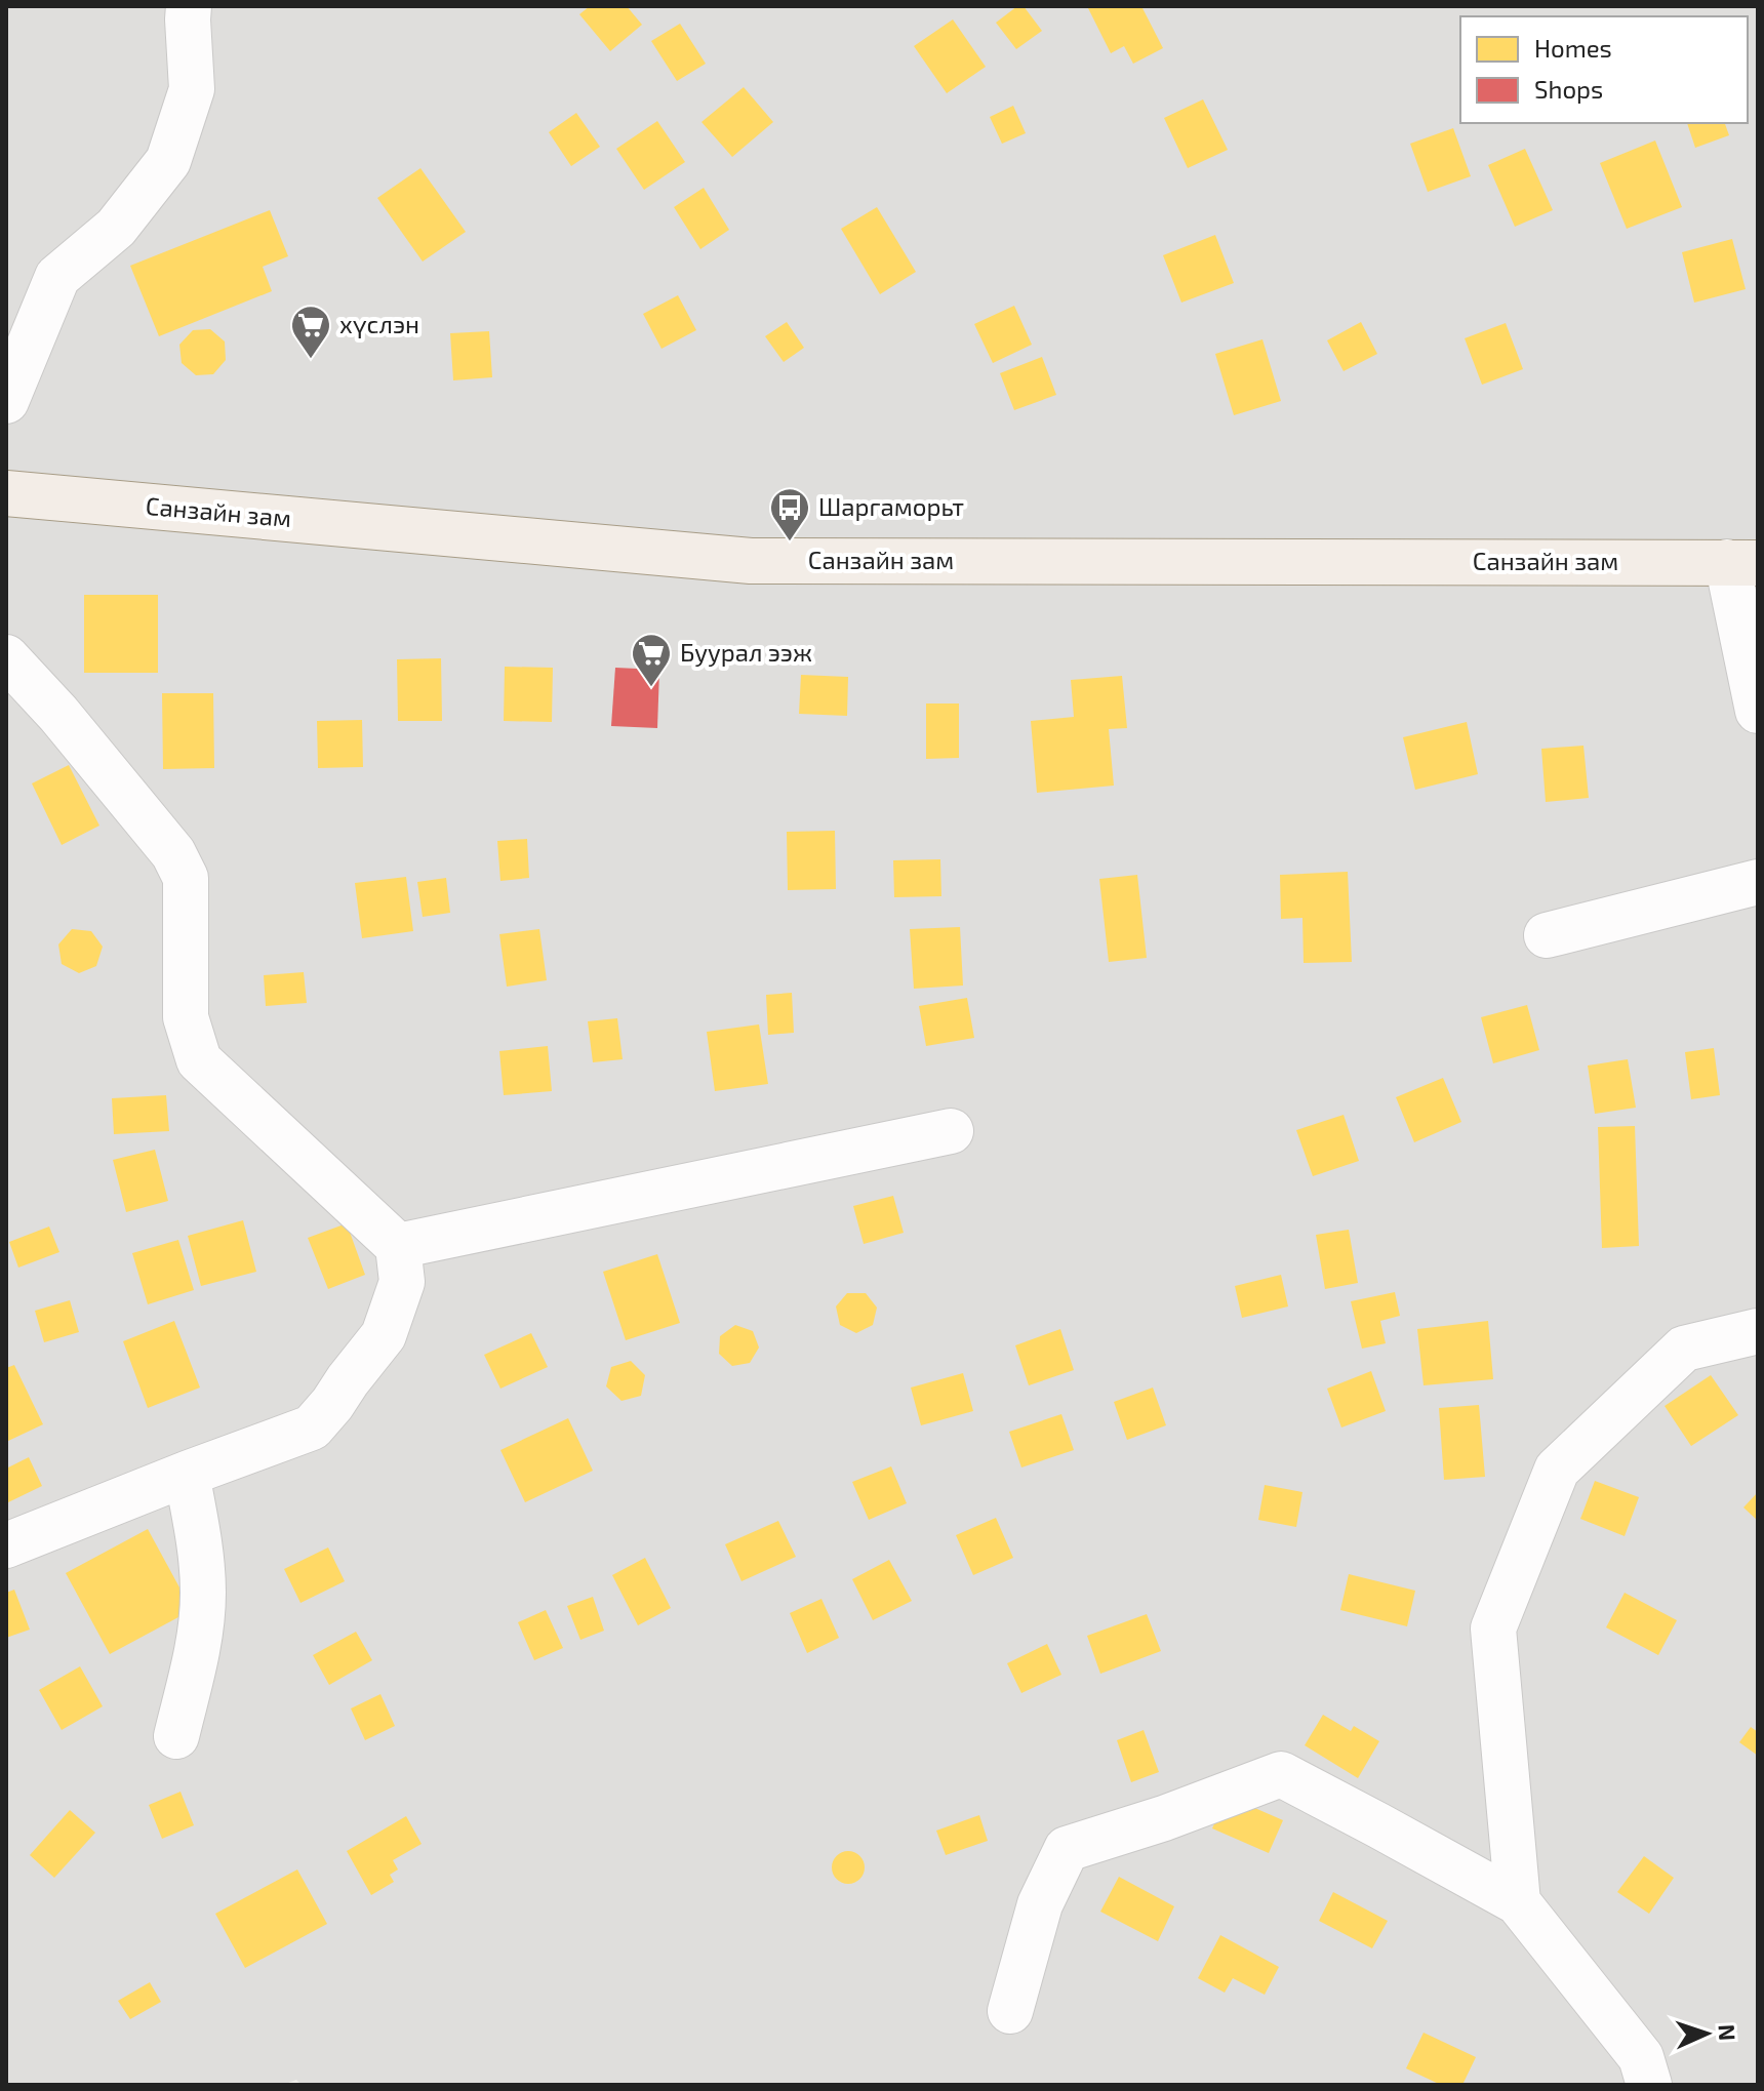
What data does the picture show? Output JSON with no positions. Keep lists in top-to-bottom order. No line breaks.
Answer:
{"streets":{"main road":["Санзайн зам"]},"places":{"supermarket":["хүслэн","Буурал ээж"],"bus stop":["Шаргаморьт"]},"legend":["Homes","Shops"],"north":"right"}
